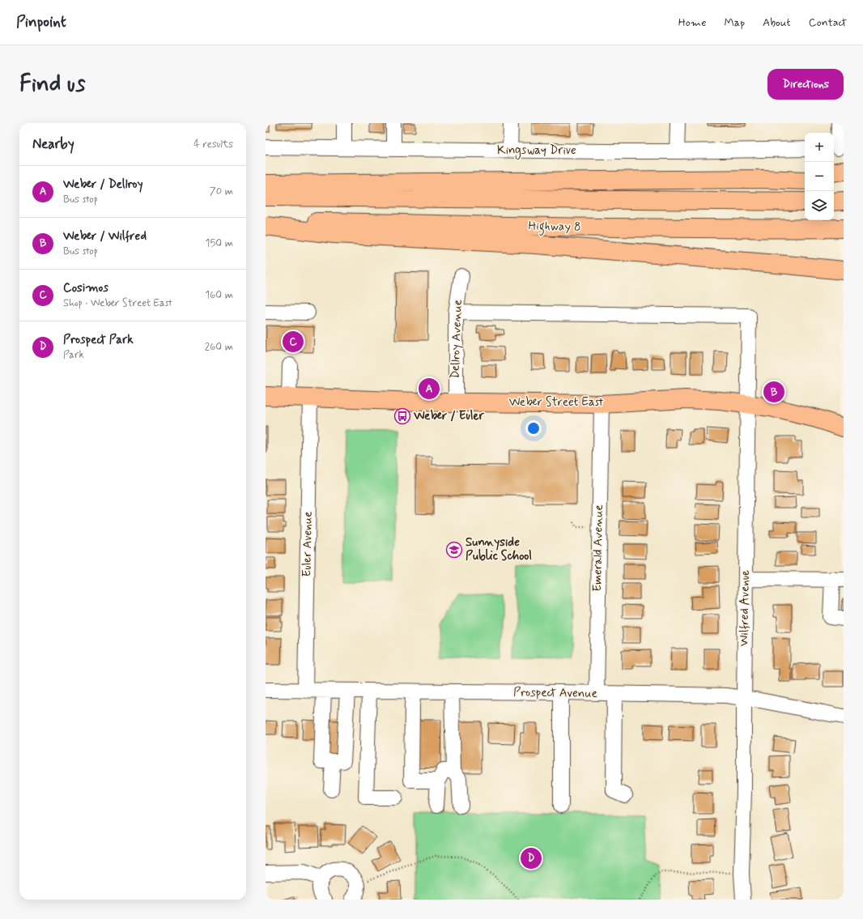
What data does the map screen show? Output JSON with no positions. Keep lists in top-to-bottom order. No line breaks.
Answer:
{"streets":{"main road":["Highway 8","Weber Street East"],"street":["Kingsway Drive","Dellroy Avenue","Euler Avenue","Emerald Avenue","Wilfred Avenue","Prospect Avenue"]},"crossings":[["Dellroy Avenue","Weber Street East"],["Dellroy Avenue","Wilfred Avenue"],["Weber Street East","Euler Avenue"],["Weber Street East","Emerald Avenue"],["Weber Street East","Wilfred Avenue"],["Euler Avenue","Prospect Avenue"],["Emerald Avenue","Prospect Avenue"],["Wilfred Avenue","Prospect Avenue"]],"places":{"bus stop":["Weber / Euler"],"school or university":["Sunnyside Public School"]},"page":{"header":"Pinpoint","nav":["Home","Map","About","Contact"],"buttons":"Directions","title":"Find us","heading":["Nearby","4 results"],"map_buttons":["+","−"],"list":[{"mark":"A","name":"Weber / Dellroy","note":"Bus stop","value":"70 m"},{"mark":"B","name":"Weber / Wilfred","note":"Bus stop","value":"150 m"},{"mark":"C","name":"Cosimos","note":"Shop · Weber Street East","value":"160 m"},{"mark":"D","name":"Prospect Park","note":"Park","value":"260 m"}],"pins":["C","A","B","D"]}}
